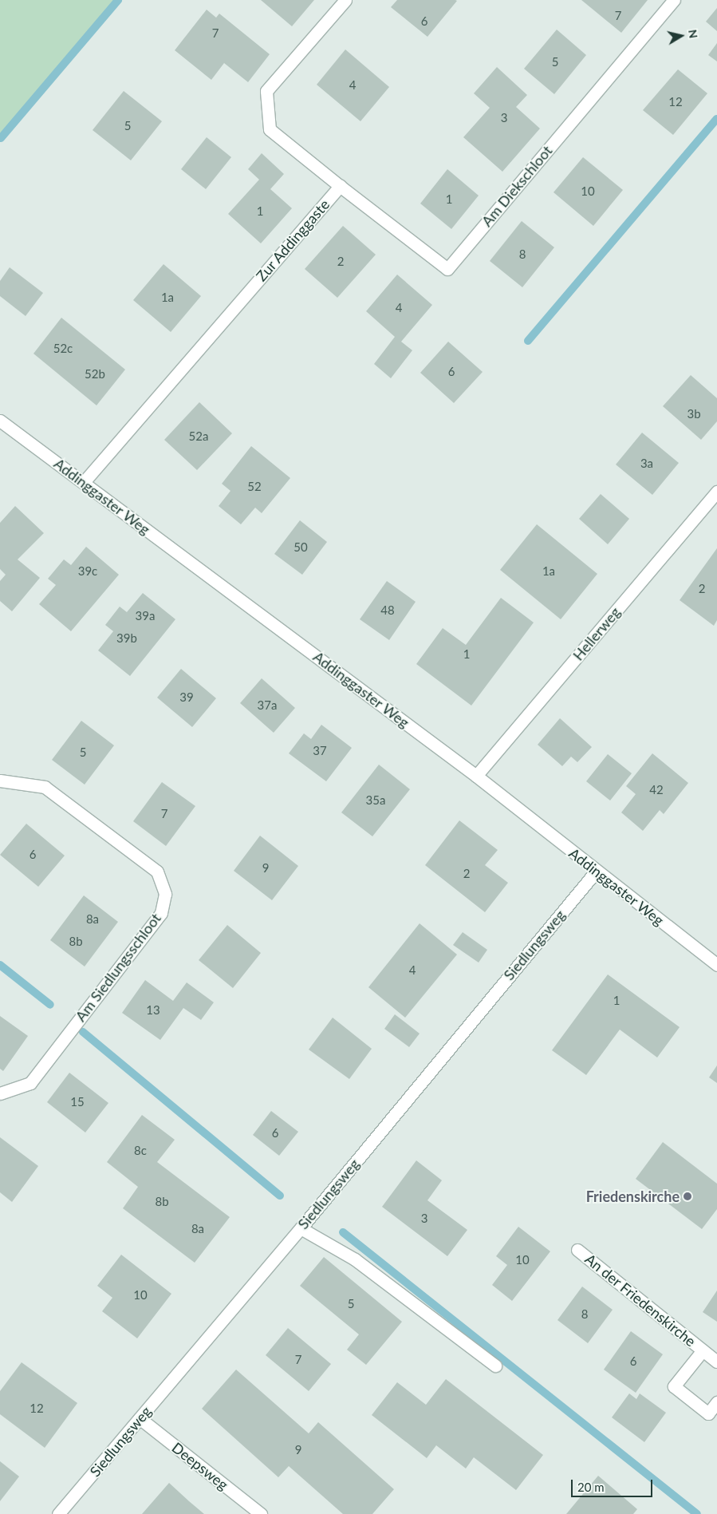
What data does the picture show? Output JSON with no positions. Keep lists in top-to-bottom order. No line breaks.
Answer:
{"streets":{"street":["Am Diekschloot","Zur Addinggaste","Addinggaster Weg","Hellerweg","Siedlungsweg","Am Siedlungsschloot","An der Friedenskirche","Deepsweg"]},"crossings":[["Am Diekschloot","Zur Addinggaste"],["Zur Addinggaste","Addinggaster Weg"],["Addinggaster Weg","Hellerweg"],["Addinggaster Weg","Siedlungsweg"],["Siedlungsweg","Deepsweg"]],"places":["Friedenskirche"],"house_numbers":["7","6","7","5","4","12","3","5","10","1","1","8","2","1a","4","52c","6","52b","3b","52a","3a","52","50","39c","1a","2","48","39a","39b","1","39","37a","37","5","42","35a","7","6","9","2","8a","8b","4","1","13","15","6","8c","8b","3","8a","10","10","5","8","7","6","12","9"],"scale_bar":"20 m","north":"right"}
